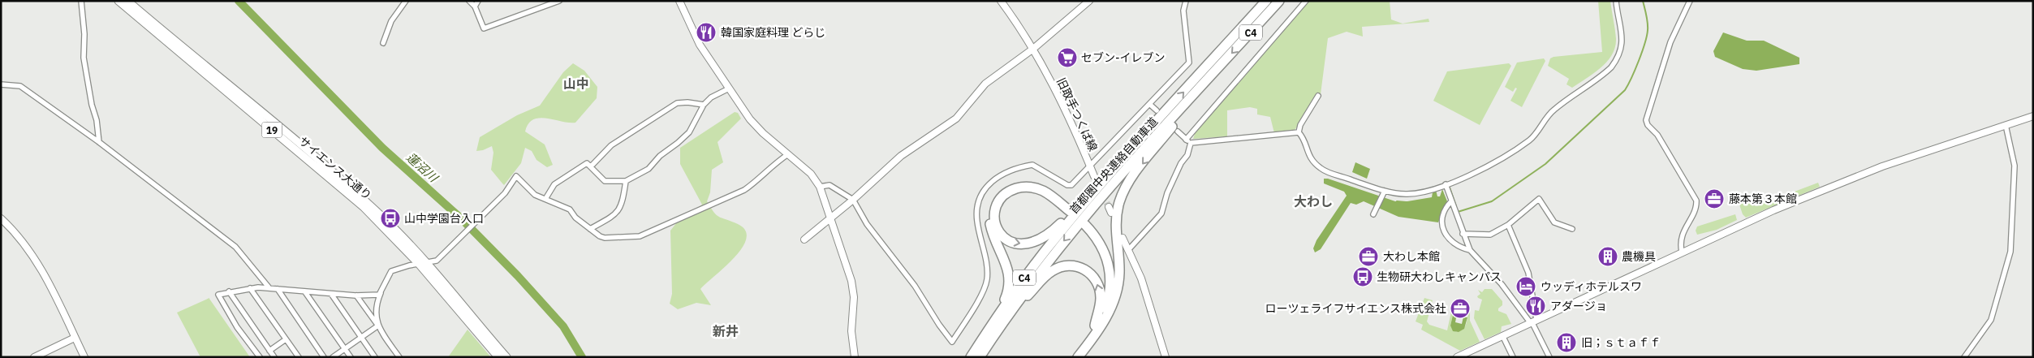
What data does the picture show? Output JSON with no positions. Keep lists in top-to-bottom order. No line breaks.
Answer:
{"streets":{"highway":["C4","首都圏中央連絡自動車道"],"main road":["19","サイエンス大通り"],"street":["旧取手つくば線"]},"districts":["山中","大わし","新井"],"water":["蓮沼川"],"places":{"restaurant":["韓国家庭料理 どらじ","アダージョ"],"supermarket":["セブン-イレブン"],"office":["藤本第３本館","大わし本館","ローツェライフサイエンス株式会社"],"bus stop":["山中学園台入口","生物研大わしキャンパス"],"building":["農機具","旧；ｓｔａｆｆ"],"hotel":["ウッディホテルスワ"]}}
